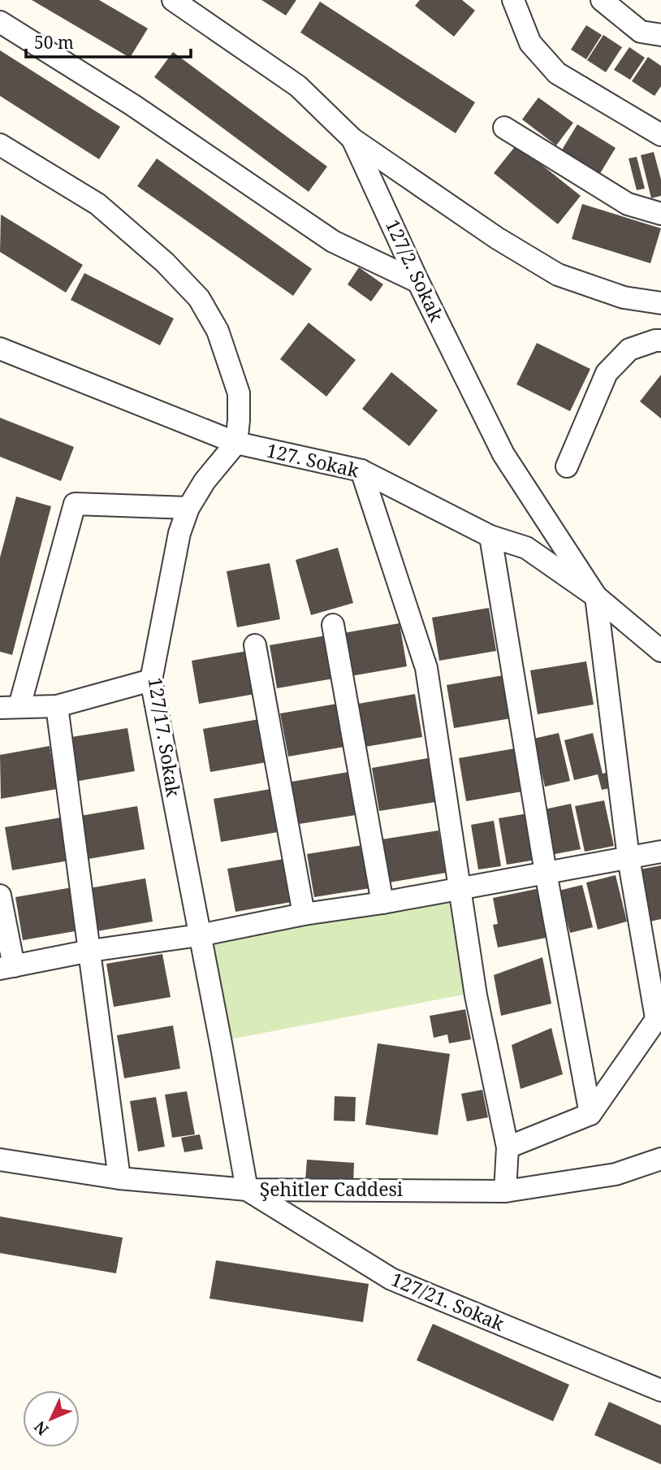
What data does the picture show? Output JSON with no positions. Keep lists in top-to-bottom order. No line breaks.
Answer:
{"streets":{"street":["127/2. Sokak","127. Sokak","127/17. Sokak","Şehitler Caddesi","127/21. Sokak"]},"crossings":[["127/2. Sokak","127. Sokak"],["127. Sokak","127/17. Sokak"],["127/17. Sokak","Şehitler Caddesi"],["127/17. Sokak","127/21. Sokak"],["Şehitler Caddesi","127/21. Sokak"]],"scale_bar":"50 m","north":"bottom left"}
